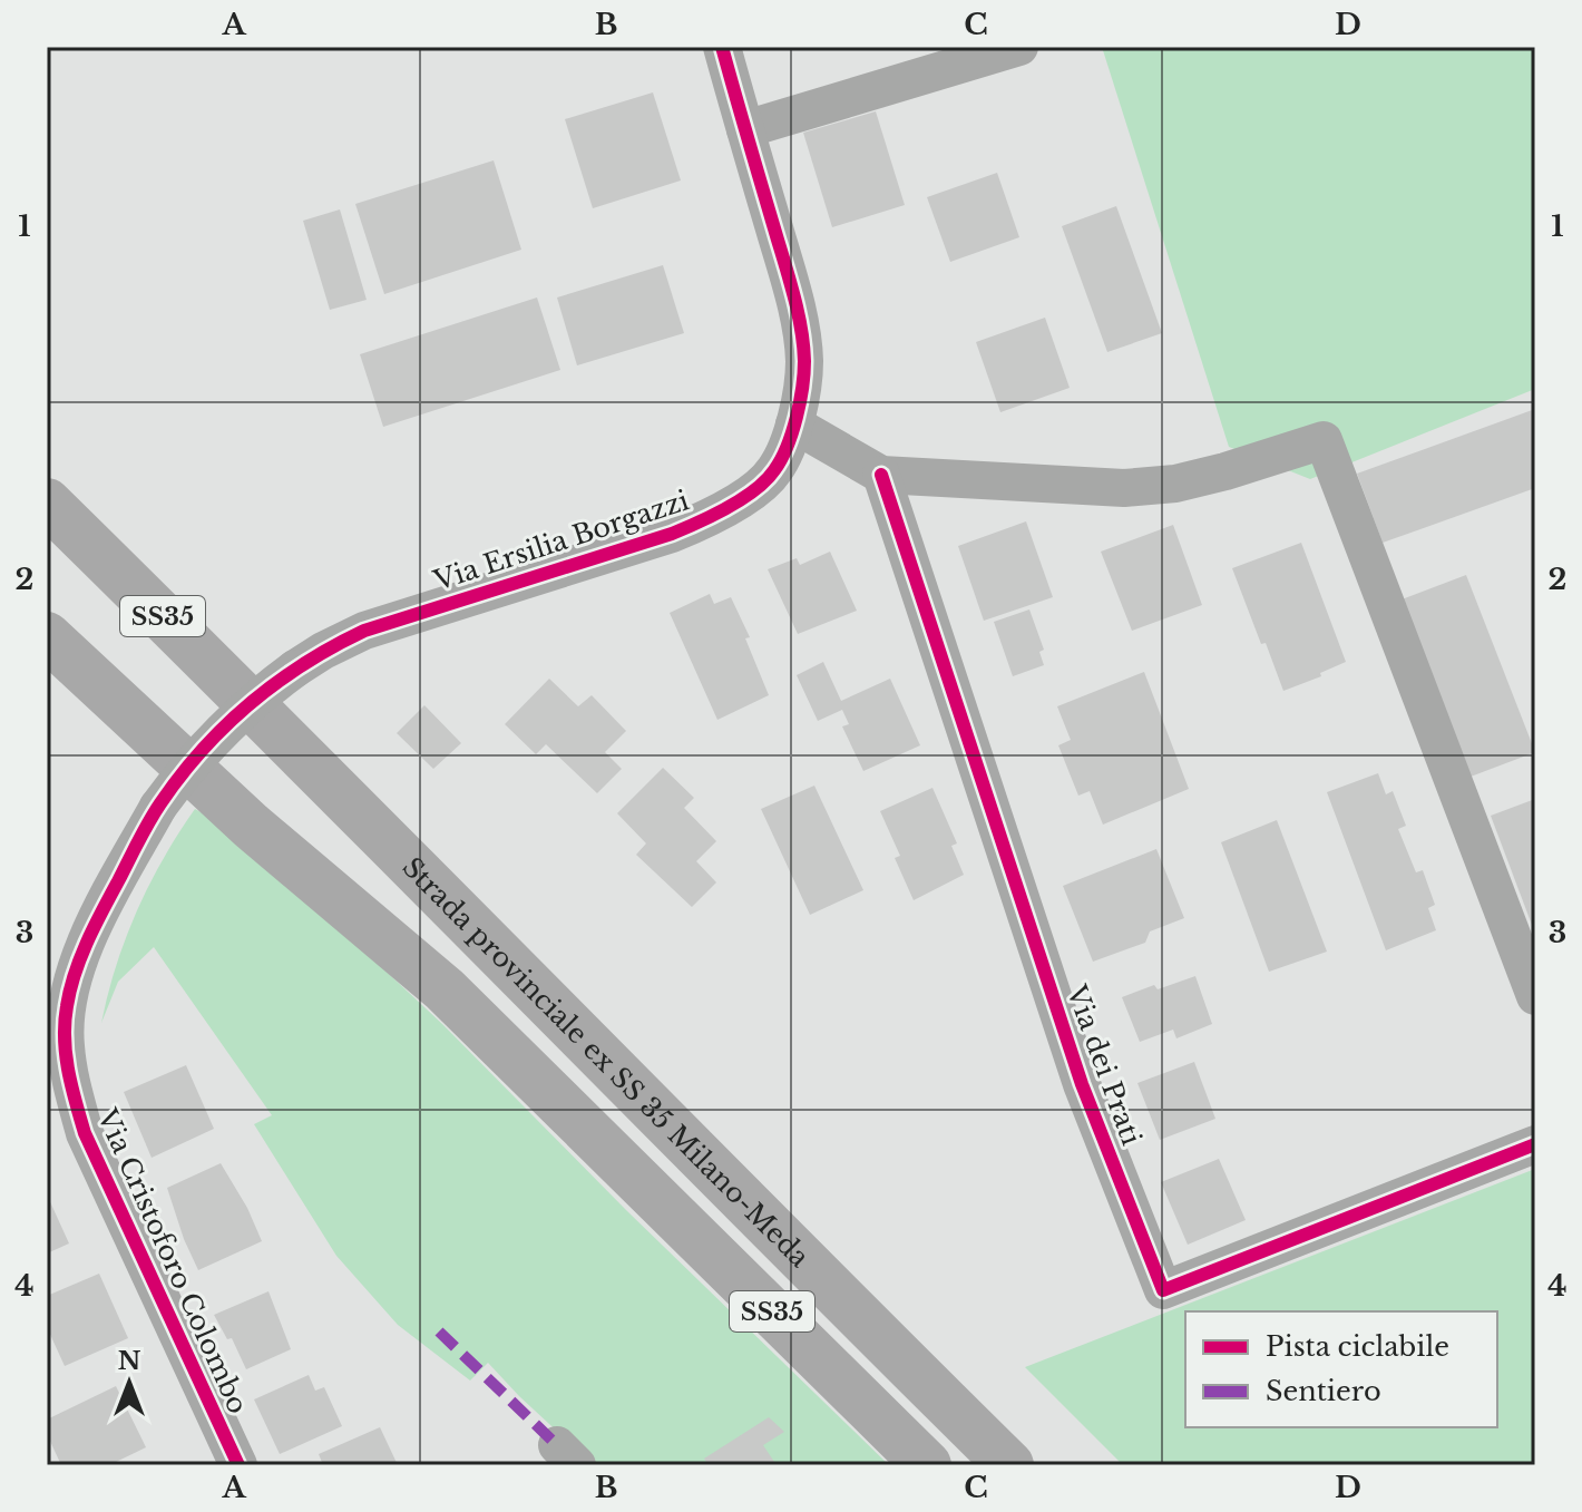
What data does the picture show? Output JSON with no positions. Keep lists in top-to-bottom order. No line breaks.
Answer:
{"streets":{"highway":["SS35","Strada provinciale ex SS 35 Milano-Meda"],"street":["Via Ersilia Borgazzi","Via dei Prati","Via Cristoforo Colombo"]},"crossings":[["Via Ersilia Borgazzi","Via Cristoforo Colombo"]],"legend":["Pista ciclabile","Sentiero"],"north":"top","grid":{"columns":["A","B","C","D"],"rows":["1","2","3","4"]}}
